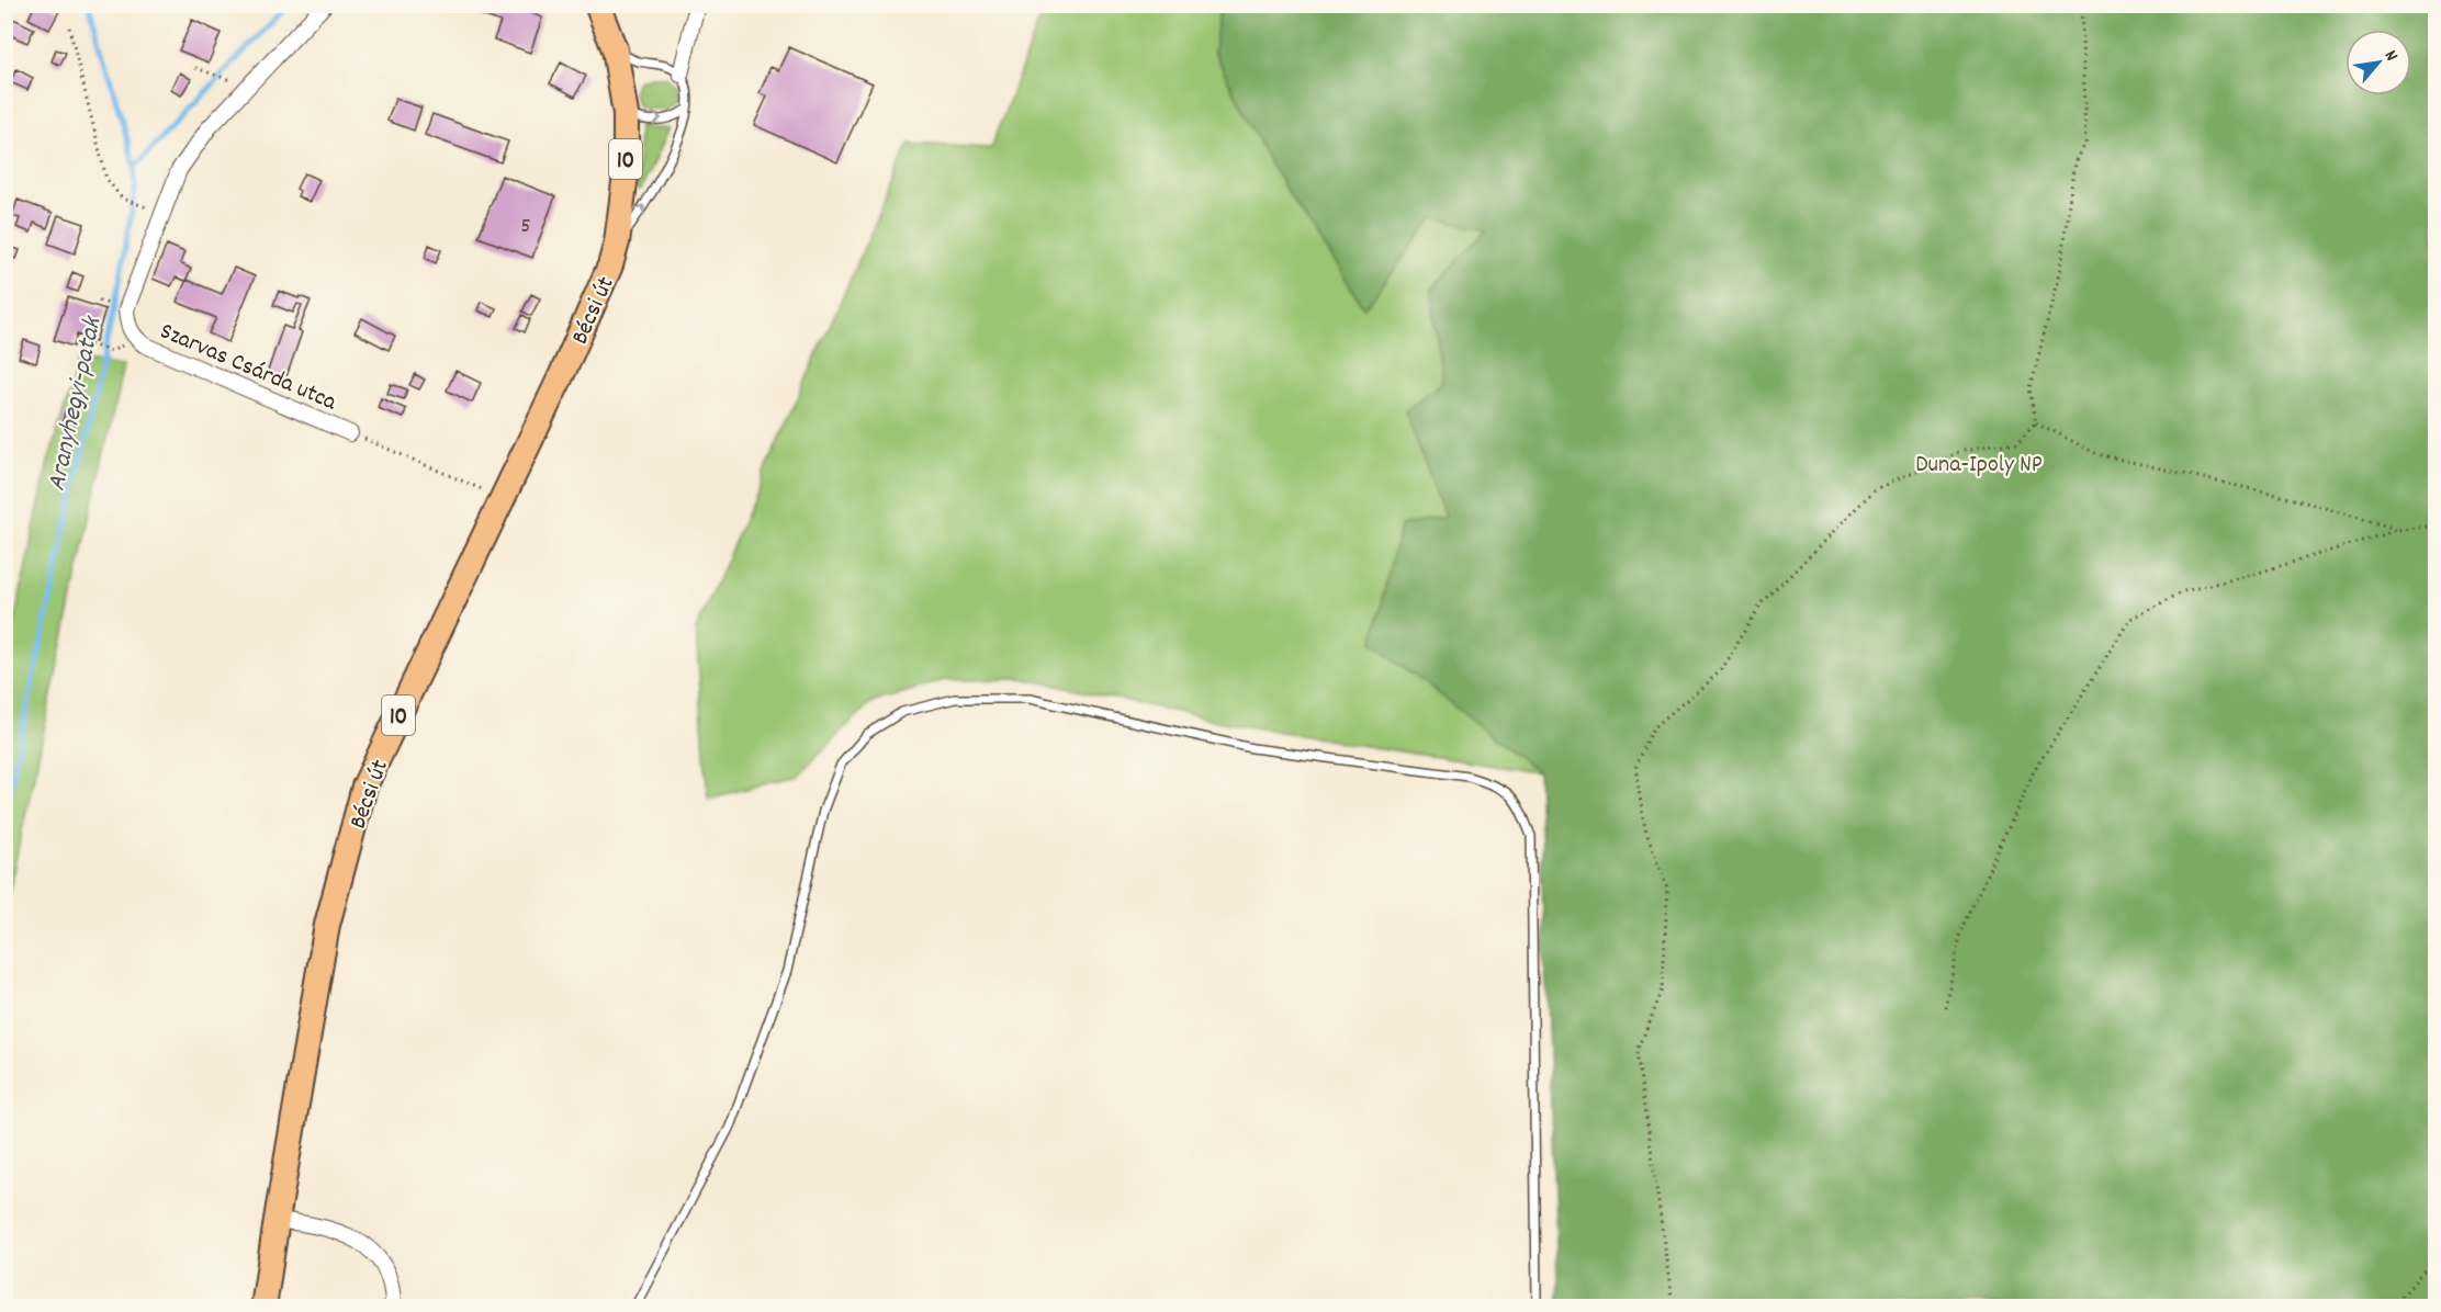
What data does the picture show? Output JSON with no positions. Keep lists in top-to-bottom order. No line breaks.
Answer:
{"streets":{"main road":["10","Bécsi út"],"street":["Szarvas Csárda utca"]},"crossings":[["10","Bécsi út"]],"water":["Aranyhegyi-patak"],"parks":["Duna-Ipoly NP"],"house_numbers":["5"],"north":"top right"}
